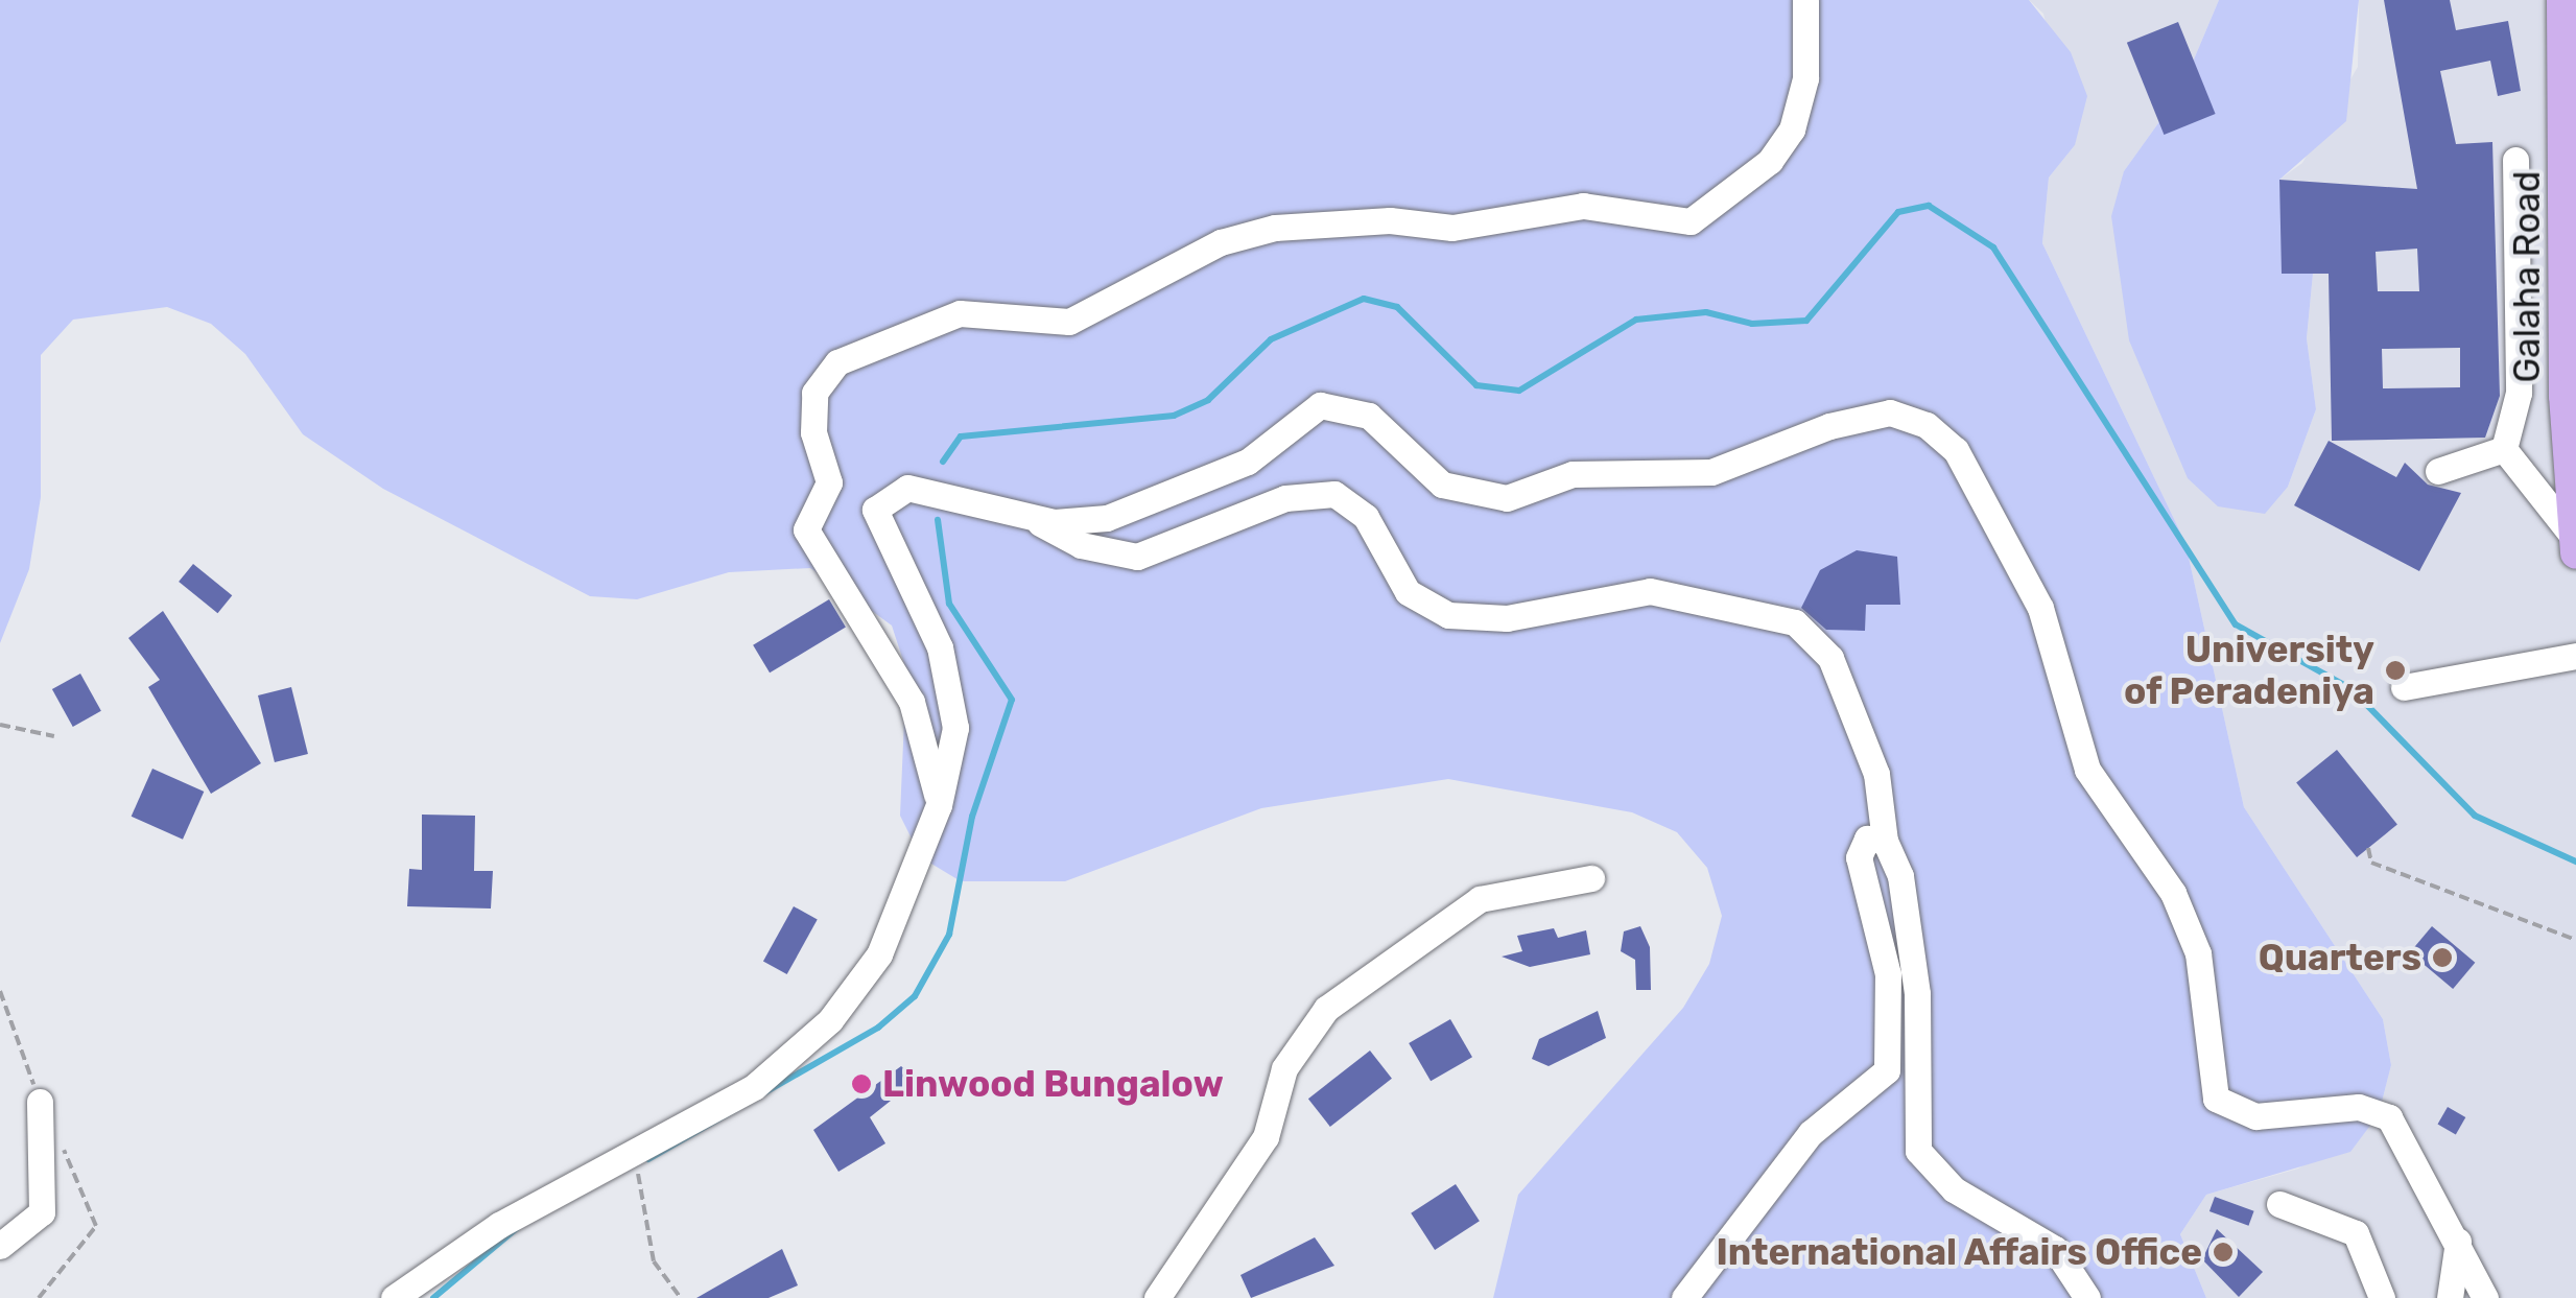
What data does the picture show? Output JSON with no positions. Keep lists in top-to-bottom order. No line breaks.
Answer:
{"streets":{"main road":["Galaha Road"]},"places":["University of Peradeniya","Quarters","Linwood Bungalow","International Affairs Office"]}
